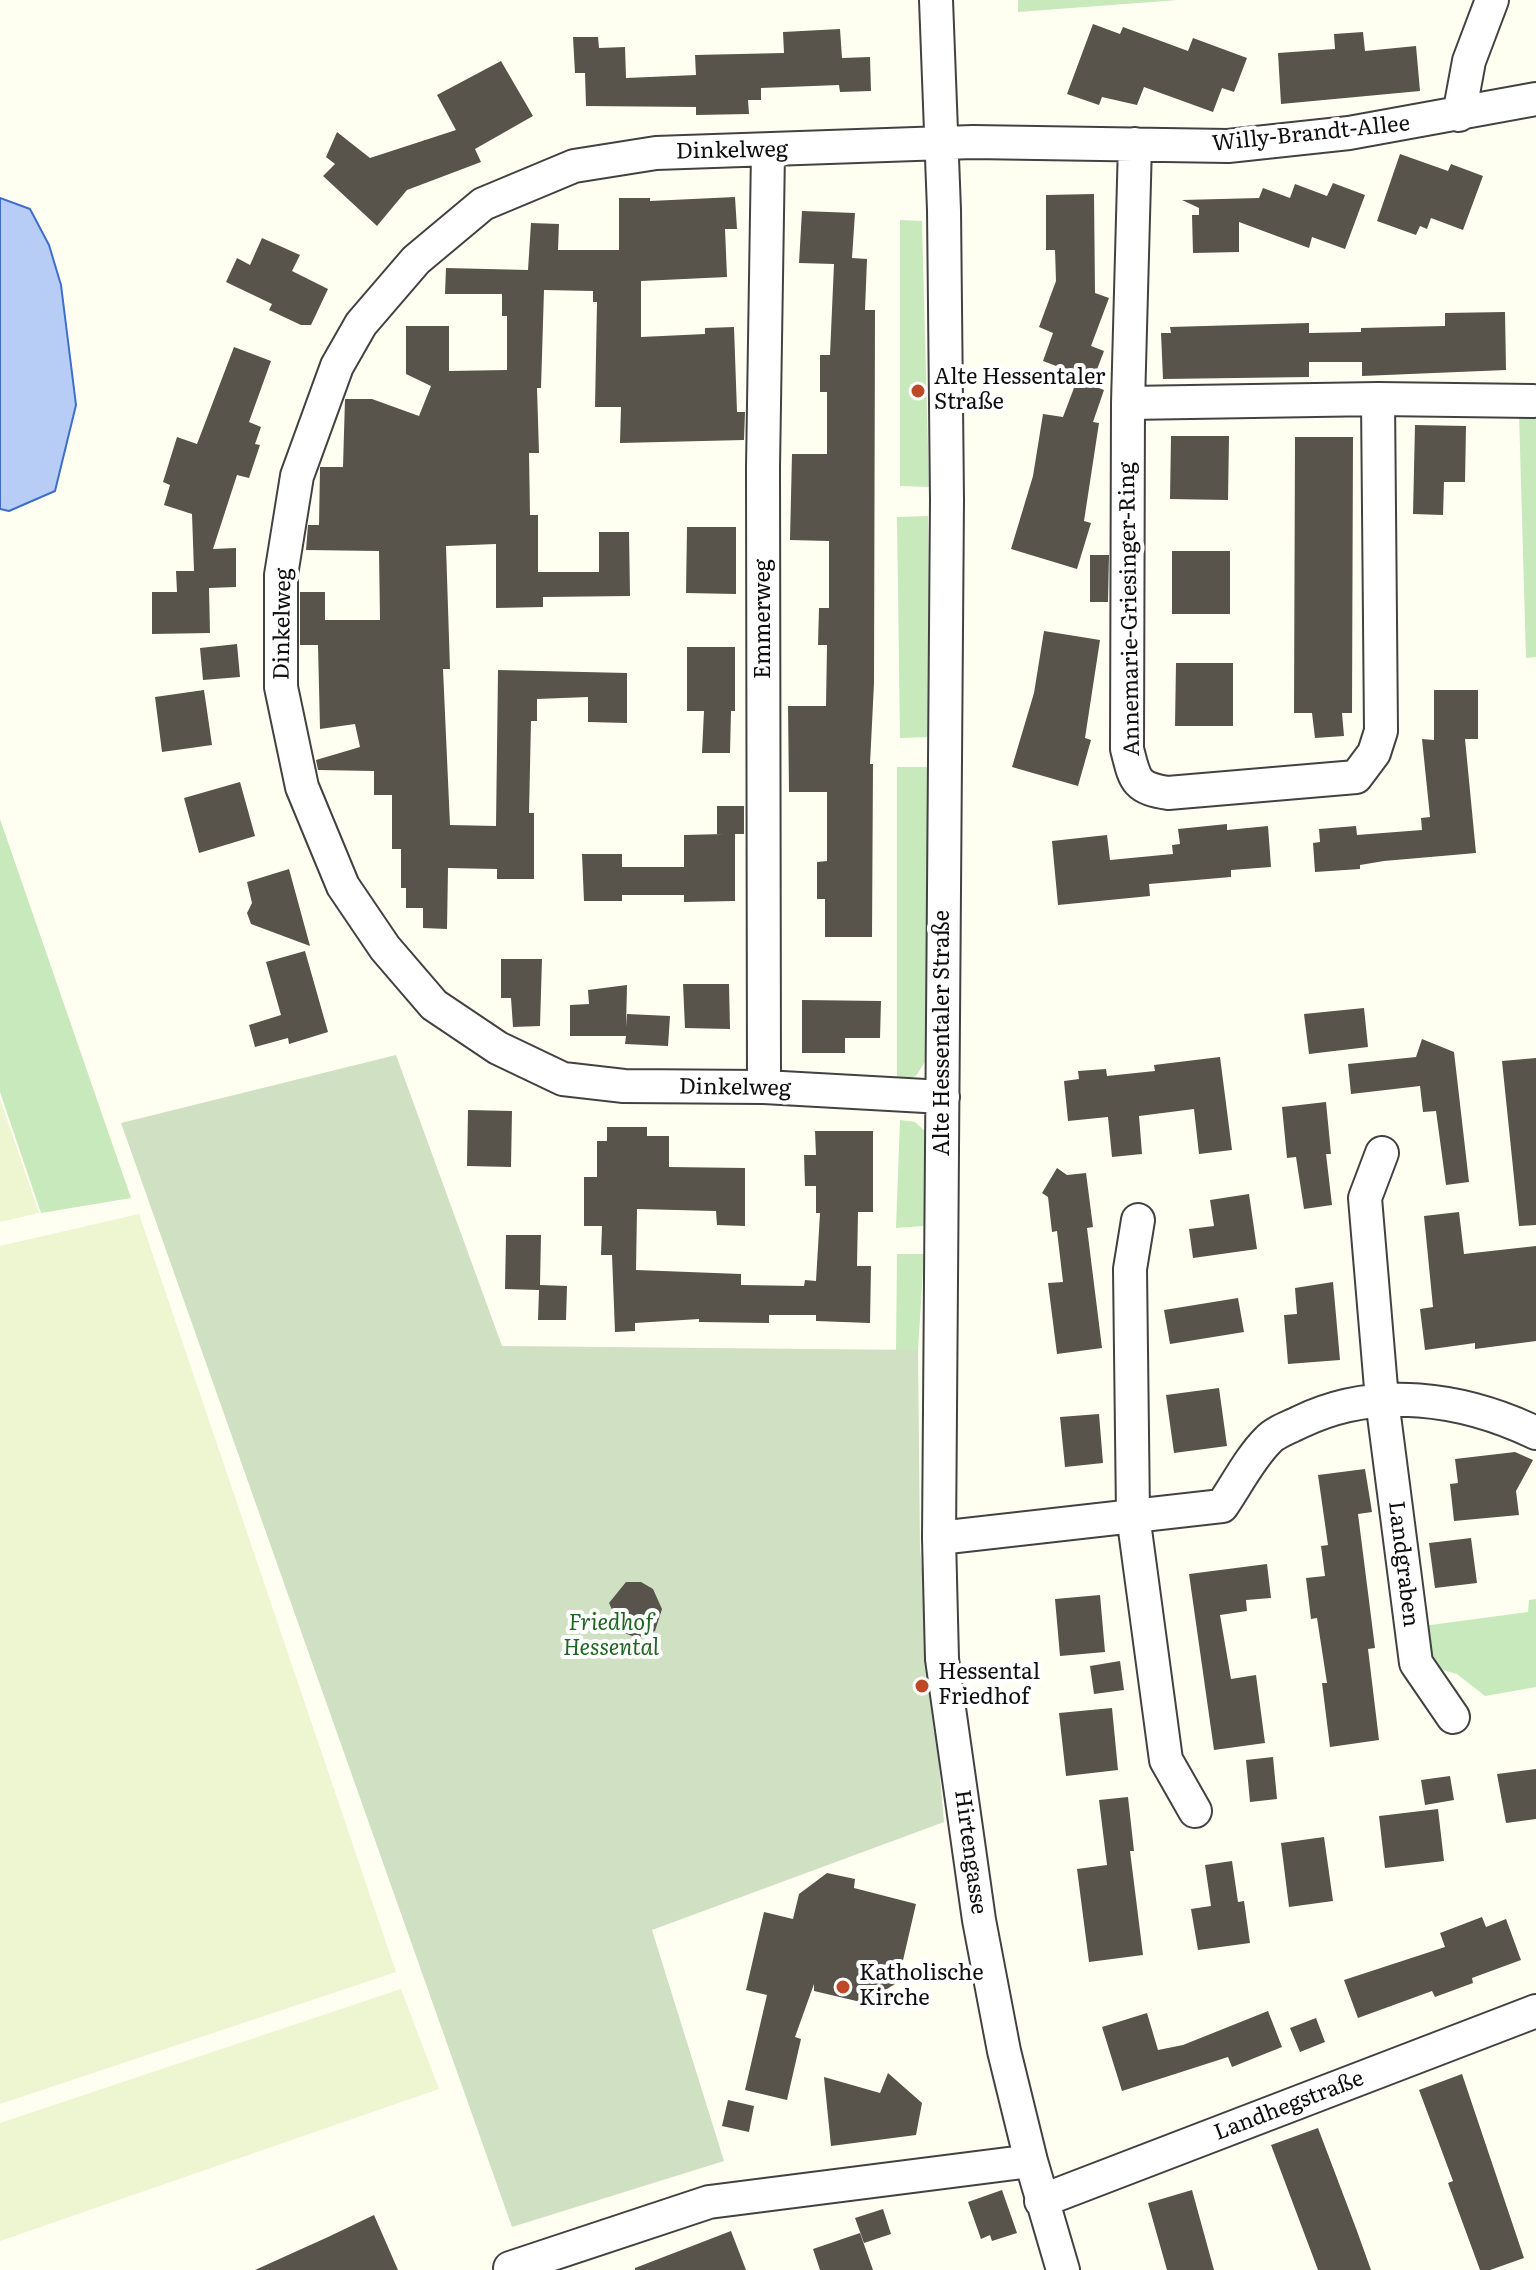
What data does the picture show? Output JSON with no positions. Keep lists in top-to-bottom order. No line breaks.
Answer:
{"streets":{"street":["Willy-Brandt-Allee","Dinkelweg","Annemarie-Griesinger-Ring","Emmerweg","Alte Hessentaler Straße","Landgraben","Hirtengasse","Landhegstraße"]},"crossings":[["Willy-Brandt-Allee","Dinkelweg"],["Willy-Brandt-Allee","Annemarie-Griesinger-Ring"],["Willy-Brandt-Allee","Alte Hessentaler Straße"],["Dinkelweg","Emmerweg"],["Dinkelweg","Alte Hessentaler Straße"],["Alte Hessentaler Straße","Hirtengasse"],["Hirtengasse","Landhegstraße"]],"parks":["Friedhof Hessental"],"places":["Alte Hessentaler Straße","Hessental Friedhof","Katholische Kirche"]}
